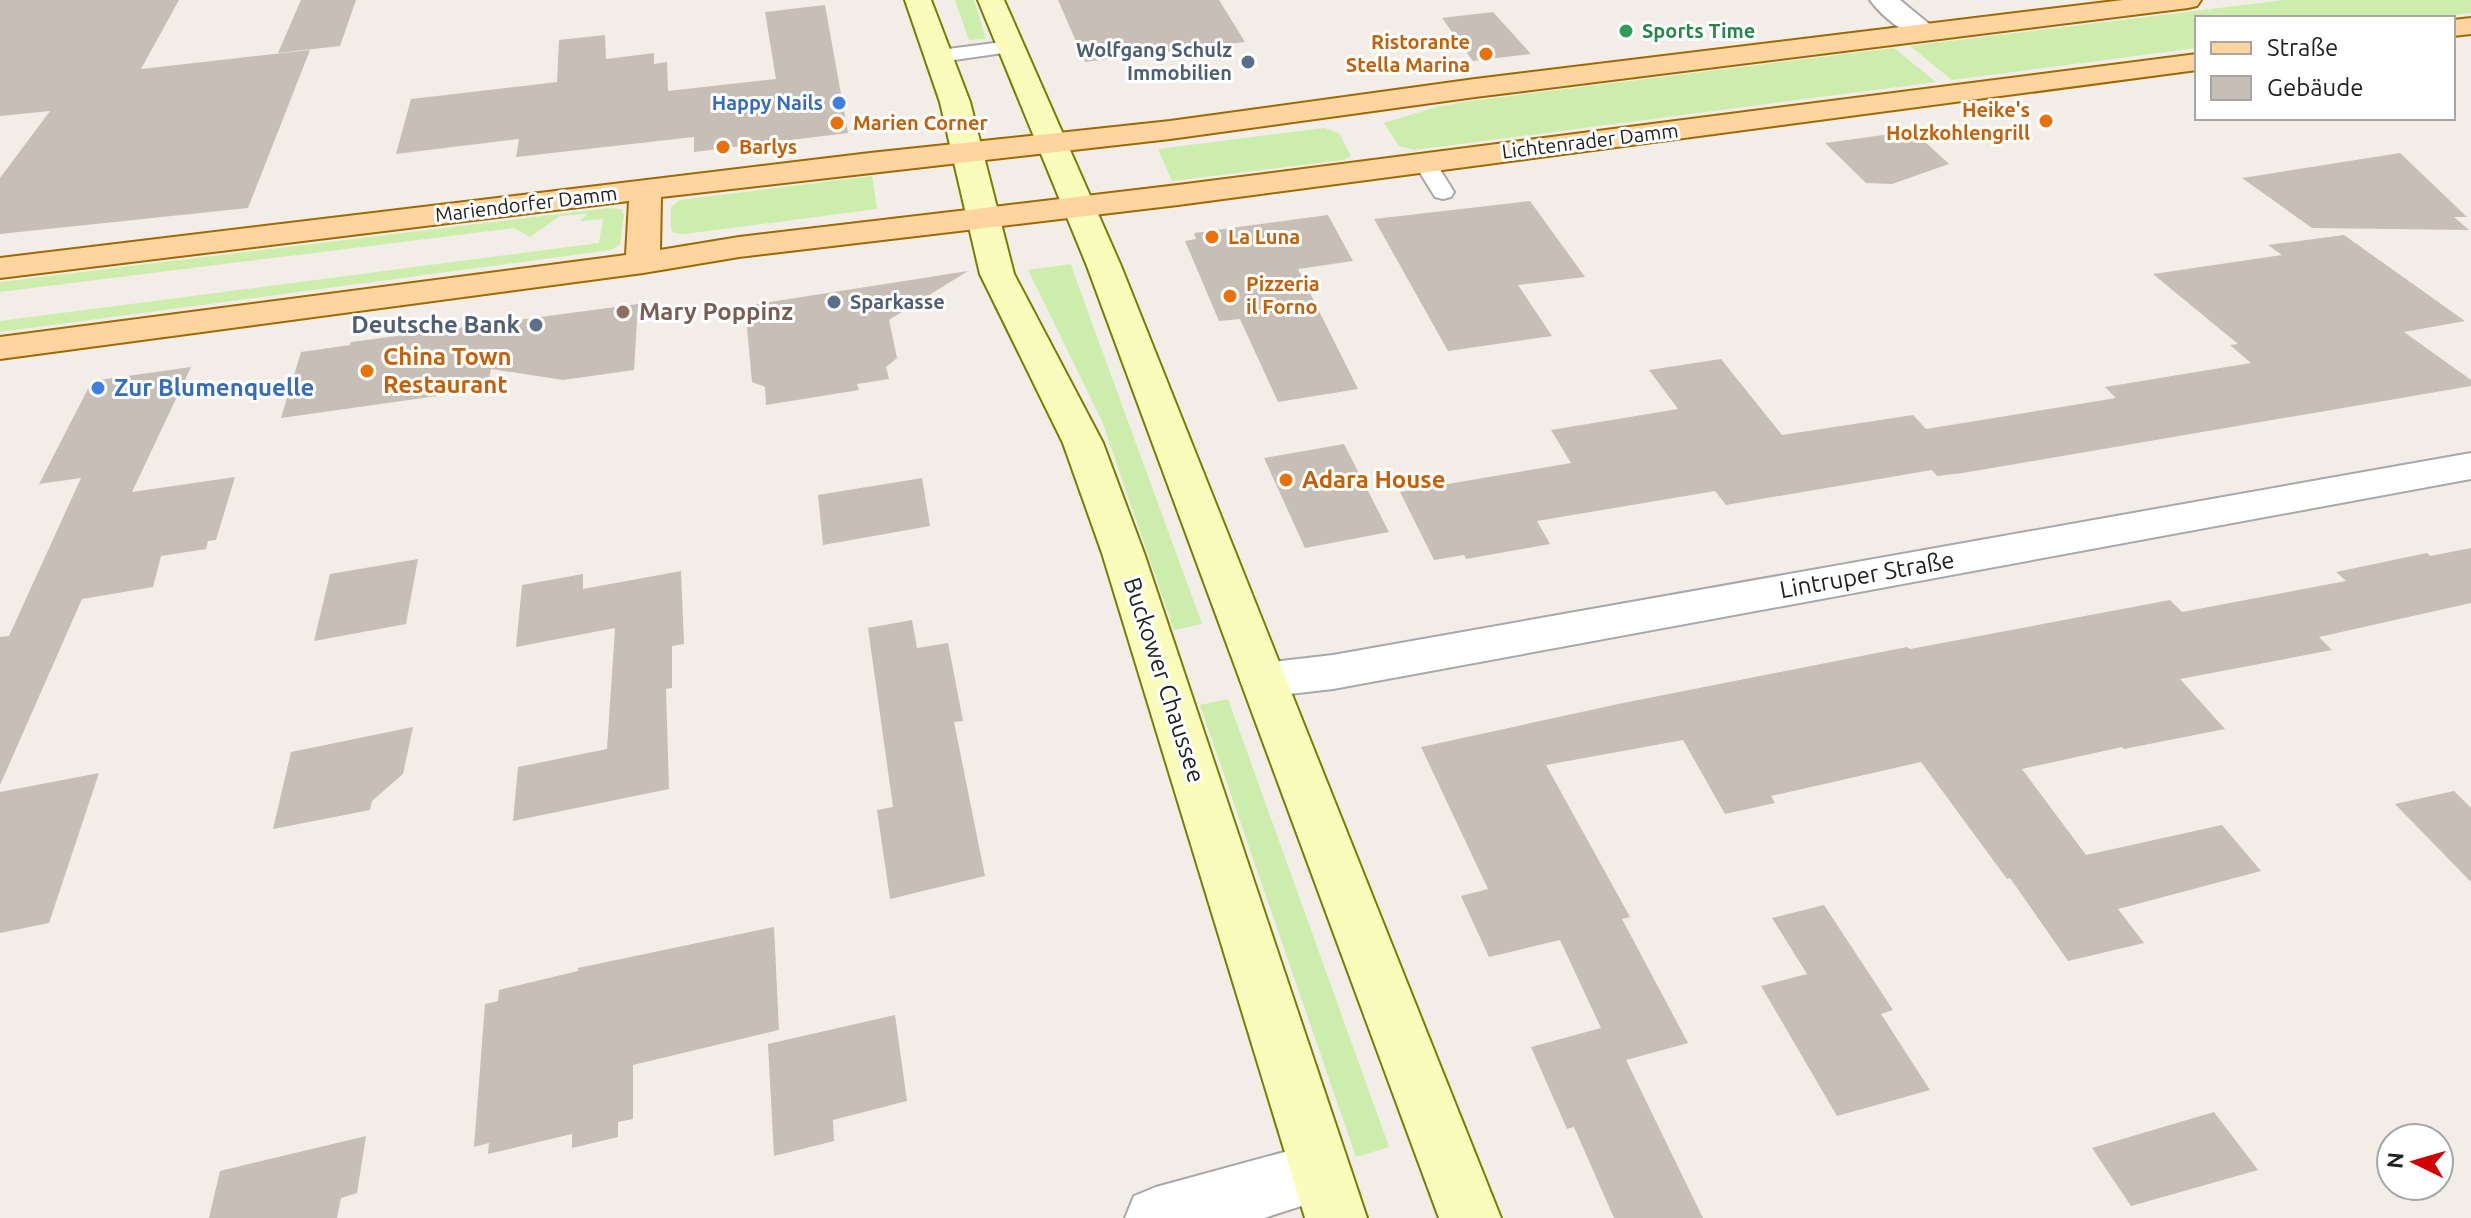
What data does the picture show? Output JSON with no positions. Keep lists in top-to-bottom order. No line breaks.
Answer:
{"streets":{"main road":["Lichtenrader Damm","Mariendorfer Damm","Buckower Chaussee"],"street":["Lintruper Straße"]},"crossings":[["Lichtenrader Damm","Mariendorfer Damm"],["Lichtenrader Damm","Buckower Chaussee"],["Mariendorfer Damm","Buckower Chaussee"]],"places":["Sports Time","Ristorante Stella Marina","Wolfgang Schulz Immobilien","Happy Nails","Heike's Holzkohlengrill","Marien Corner","Barlys","La Luna","Pizzeria il Forno","Sparkasse","Mary Poppinz","Deutsche Bank","China Town Restaurant","Zur Blumenquelle","Adara House"],"legend":["Straße","Gebäude"],"north":"left"}
